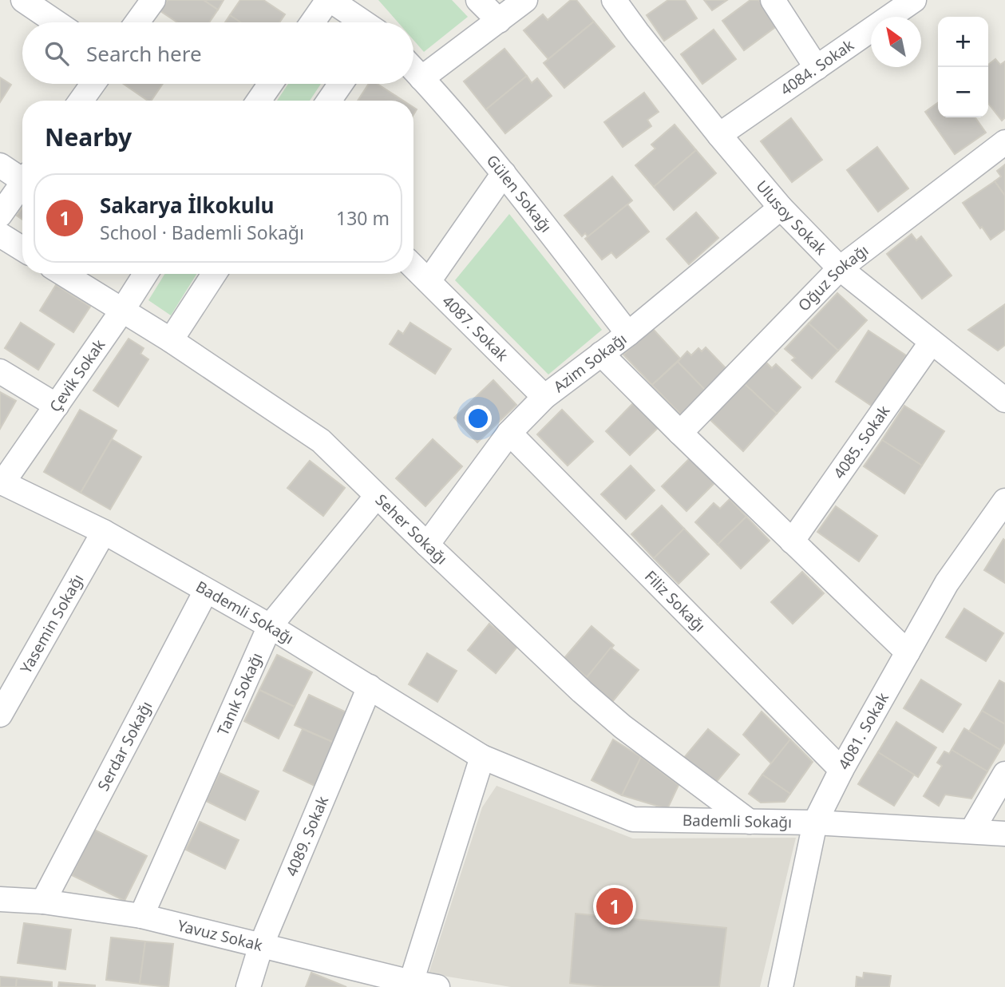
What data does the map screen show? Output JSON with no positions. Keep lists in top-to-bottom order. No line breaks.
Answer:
{"streets":{"street":["4084. Sokak","Gülen Sokağı","Ulusoy Sokak","Oğuz Sokağı","4087. Sokak","Azim Sokağı","Çevik Sokak","4085. Sokak","Seher Sokağı","Filiz Sokağı","Bademli Sokağı","Yasemin Sokağı","Tanık Sokağı","4081. Sokak","Serdar Sokağı","4089. Sokak","Yavuz Sokak"]},"crossings":[["4084. Sokak","Ulusoy Sokak"],["Gülen Sokağı","Azim Sokağı"],["Ulusoy Sokak","Oğuz Sokağı"],["Ulusoy Sokak","Azim Sokağı"],["Ulusoy Sokak","4085. Sokak"],["4087. Sokak","Azim Sokağı"],["Azim Sokağı","Seher Sokağı"],["Azim Sokağı","Filiz Sokağı"],["Çevik Sokak","Seher Sokağı"],["Çevik Sokak","Bademli Sokağı"],["Seher Sokağı","Bademli Sokağı"],["Seher Sokağı","Tanık Sokağı"],["Filiz Sokağı","4081. Sokak"],["Bademli Sokağı","Yasemin Sokağı"],["Bademli Sokağı","Tanık Sokağı"],["Bademli Sokağı","4081. Sokak"],["Bademli Sokağı","Serdar Sokağı"],["Bademli Sokağı","4089. Sokak"],["Tanık Sokağı","Yavuz Sokak"],["Serdar Sokağı","Yavuz Sokak"],["4089. Sokak","Yavuz Sokak"]],"north":"top left","page":{"map_buttons":["+","−"],"search":"Search here","heading":"Nearby","list":[{"mark":"1","name":"Sakarya İlkokulu","note":"School · Bademli Sokağı","value":"130 m"}],"pins":"1"}}
